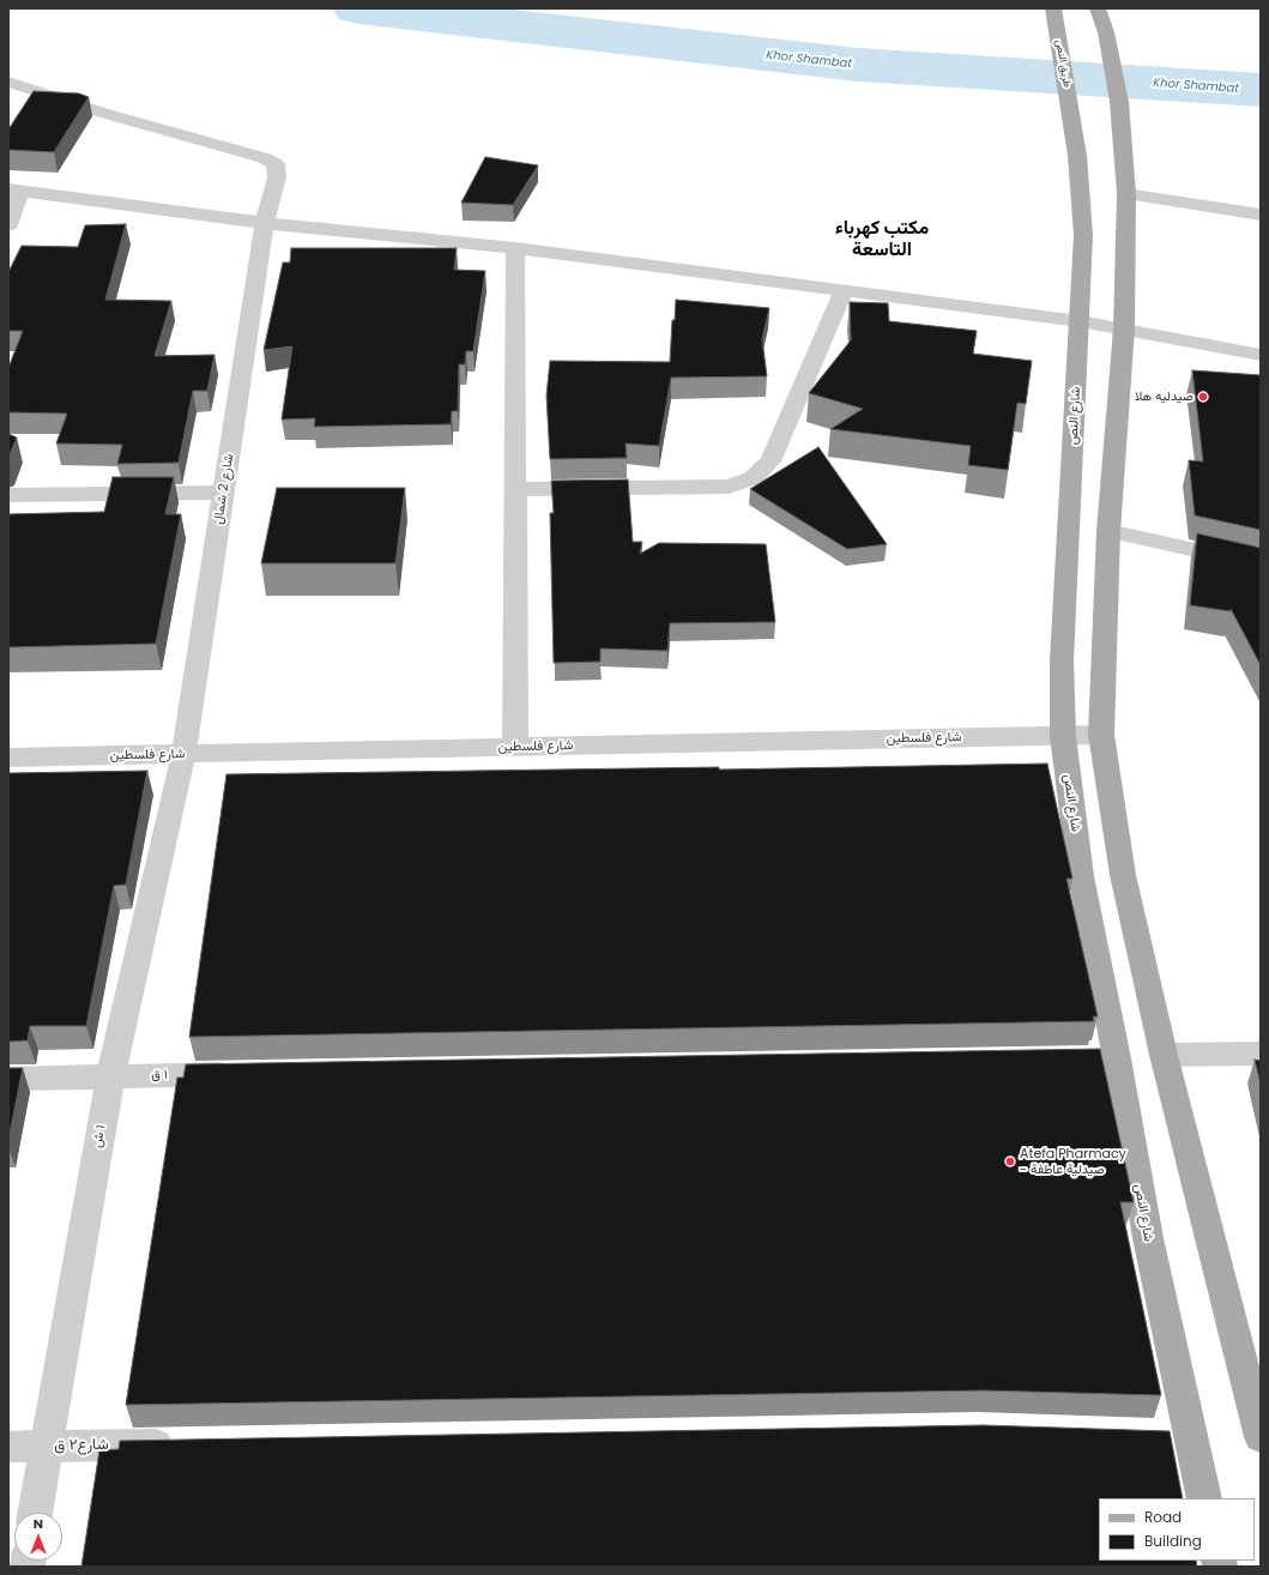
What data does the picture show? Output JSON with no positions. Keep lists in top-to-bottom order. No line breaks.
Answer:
{"streets":{"main road":["طريق النص","شارع النص"],"street":["شارع 2 شمال","شارع فلسطين","١ ق","١ ش","شارع٢ ق"]},"crossings":[["طريق النص","شارع النص"],["شارع النص","شارع فلسطين"],["شارع 2 شمال","شارع فلسطين"],["شارع 2 شمال","١ ش"],["شارع فلسطين","١ ش"],["١ ق","١ ش"],["١ ش","شارع٢ ق"]],"districts":["مكتب كهرباء التاسعة"],"water":["Khor Shambat"],"places":["صيدليه هلا","Atefa Pharmacy - صيدلية عاطفة"],"legend":["Road","Building"],"north":"top"}
